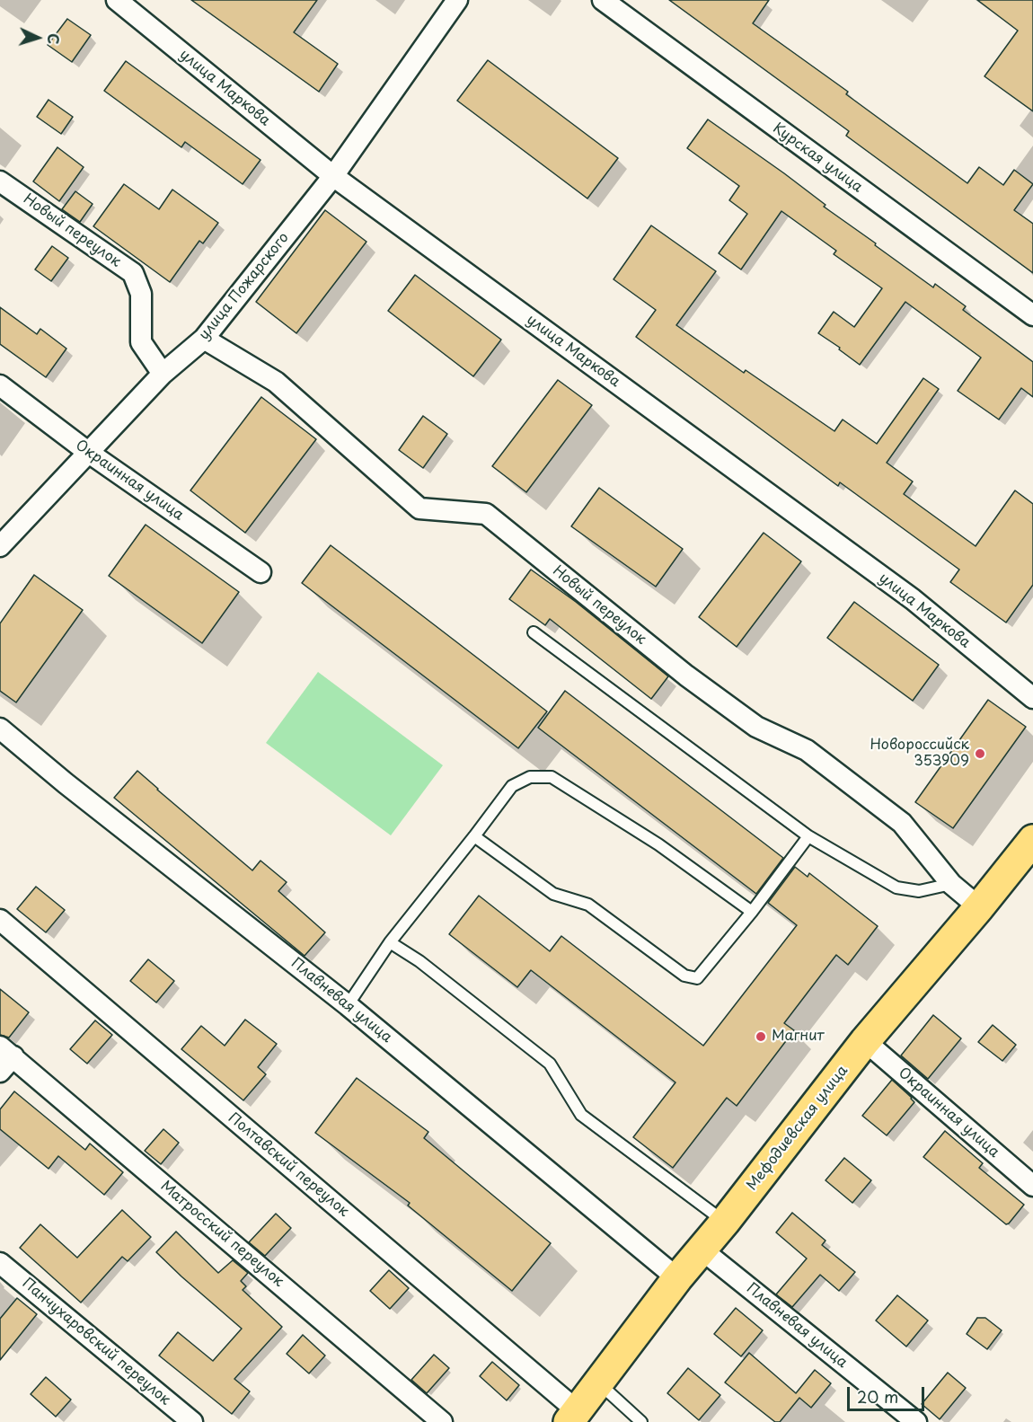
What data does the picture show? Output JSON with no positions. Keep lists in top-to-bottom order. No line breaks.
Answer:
{"streets":{"main road":["Мефодиевская улица"],"street":["улица Маркова","Курская улица","Новый переулок","улица Пожарского","Окраинная улица","Плавневая улица","Полтавский переулок","Матросский переулок","Панчухаровский переулок"]},"crossings":[["улица Маркова","улица Пожарского"],["Новый переулок","улица Пожарского"],["Новый переулок","Мефодиевская улица"],["улица Пожарского","Окраинная улица"],["Окраинная улица","Мефодиевская улица"],["Плавневая улица","Мефодиевская улица"],["Мефодиевская улица","Полтавский переулок"]],"places":["Новороссийск 353909","Магнит"],"scale_bar":"20 m","north":"right"}
